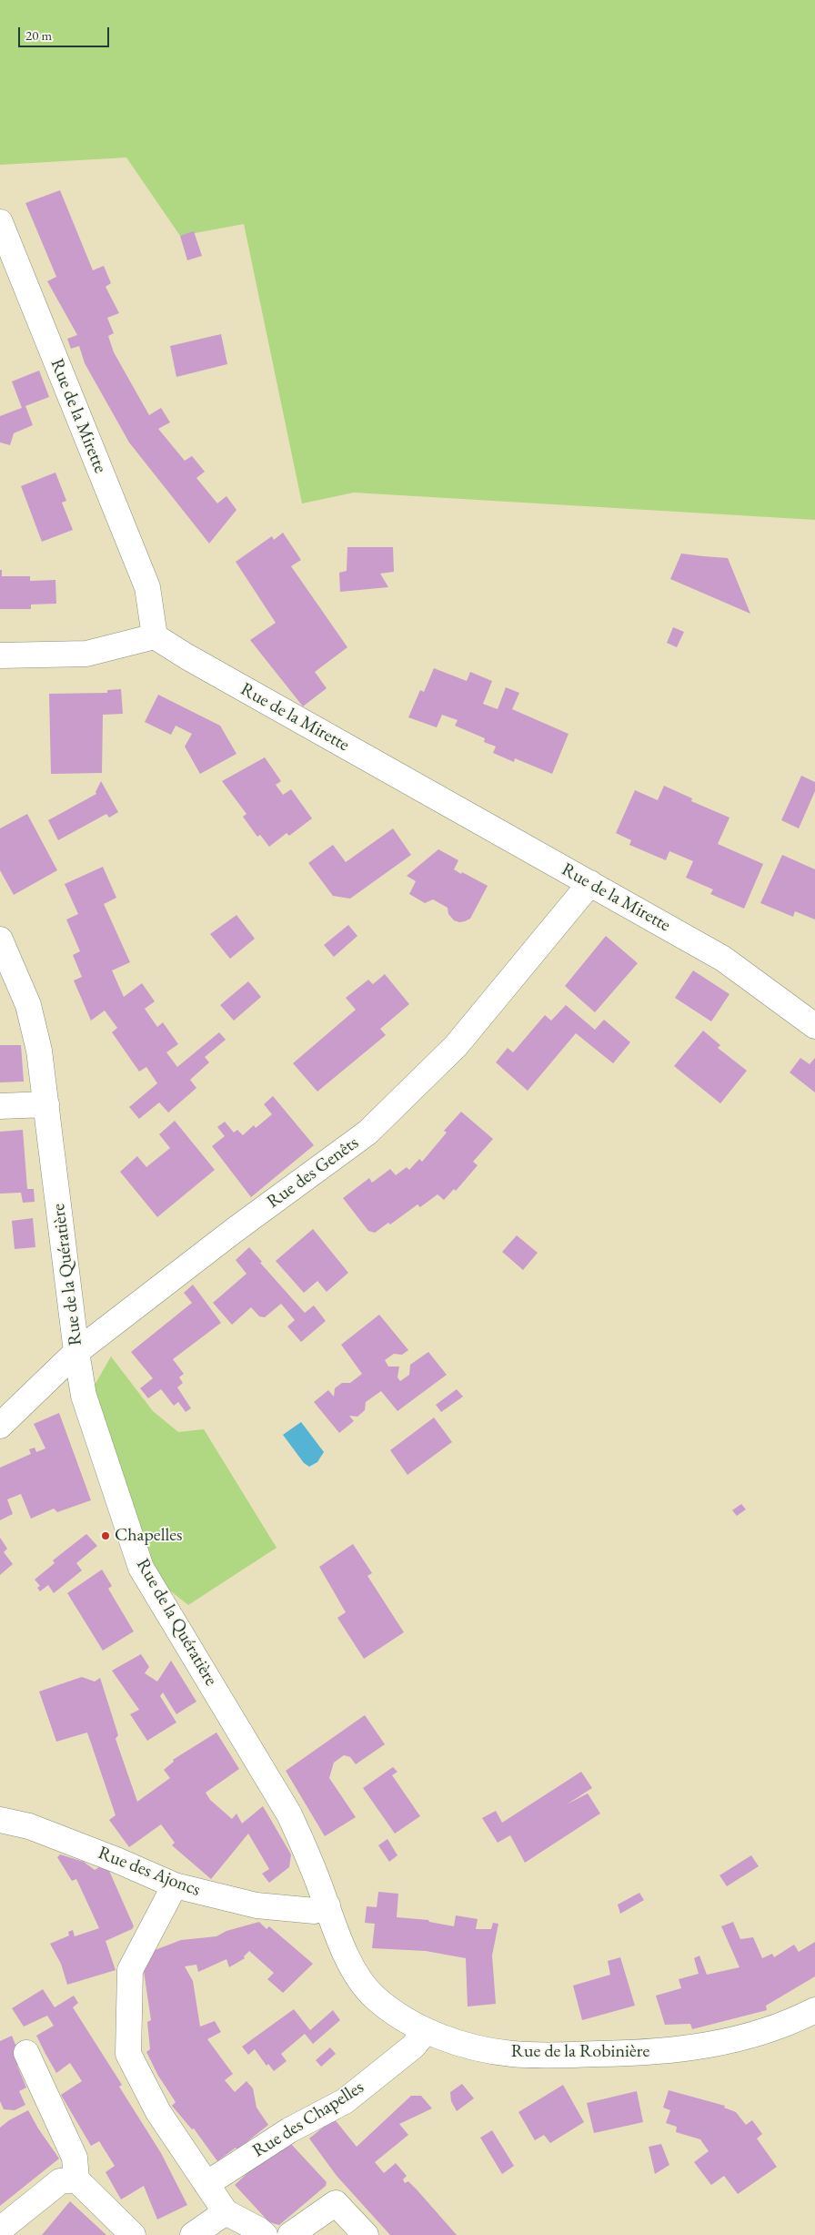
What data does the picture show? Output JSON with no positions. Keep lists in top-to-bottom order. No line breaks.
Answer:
{"streets":{"street":["Rue de la Mirette","Rue des Genêts","Rue de la Quératière","Rue des Ajoncs","Rue de la Robinière","Rue des Chapelles"]},"crossings":[["Rue de la Mirette","Rue des Genêts"],["Rue des Genêts","Rue de la Quératière"],["Rue de la Quératière","Rue des Ajoncs"],["Rue de la Quératière","Rue de la Robinière"],["Rue des Ajoncs","Rue de la Robinière"],["Rue de la Robinière","Rue des Chapelles"]],"places":["Chapelles"],"scale_bar":"20 m"}
